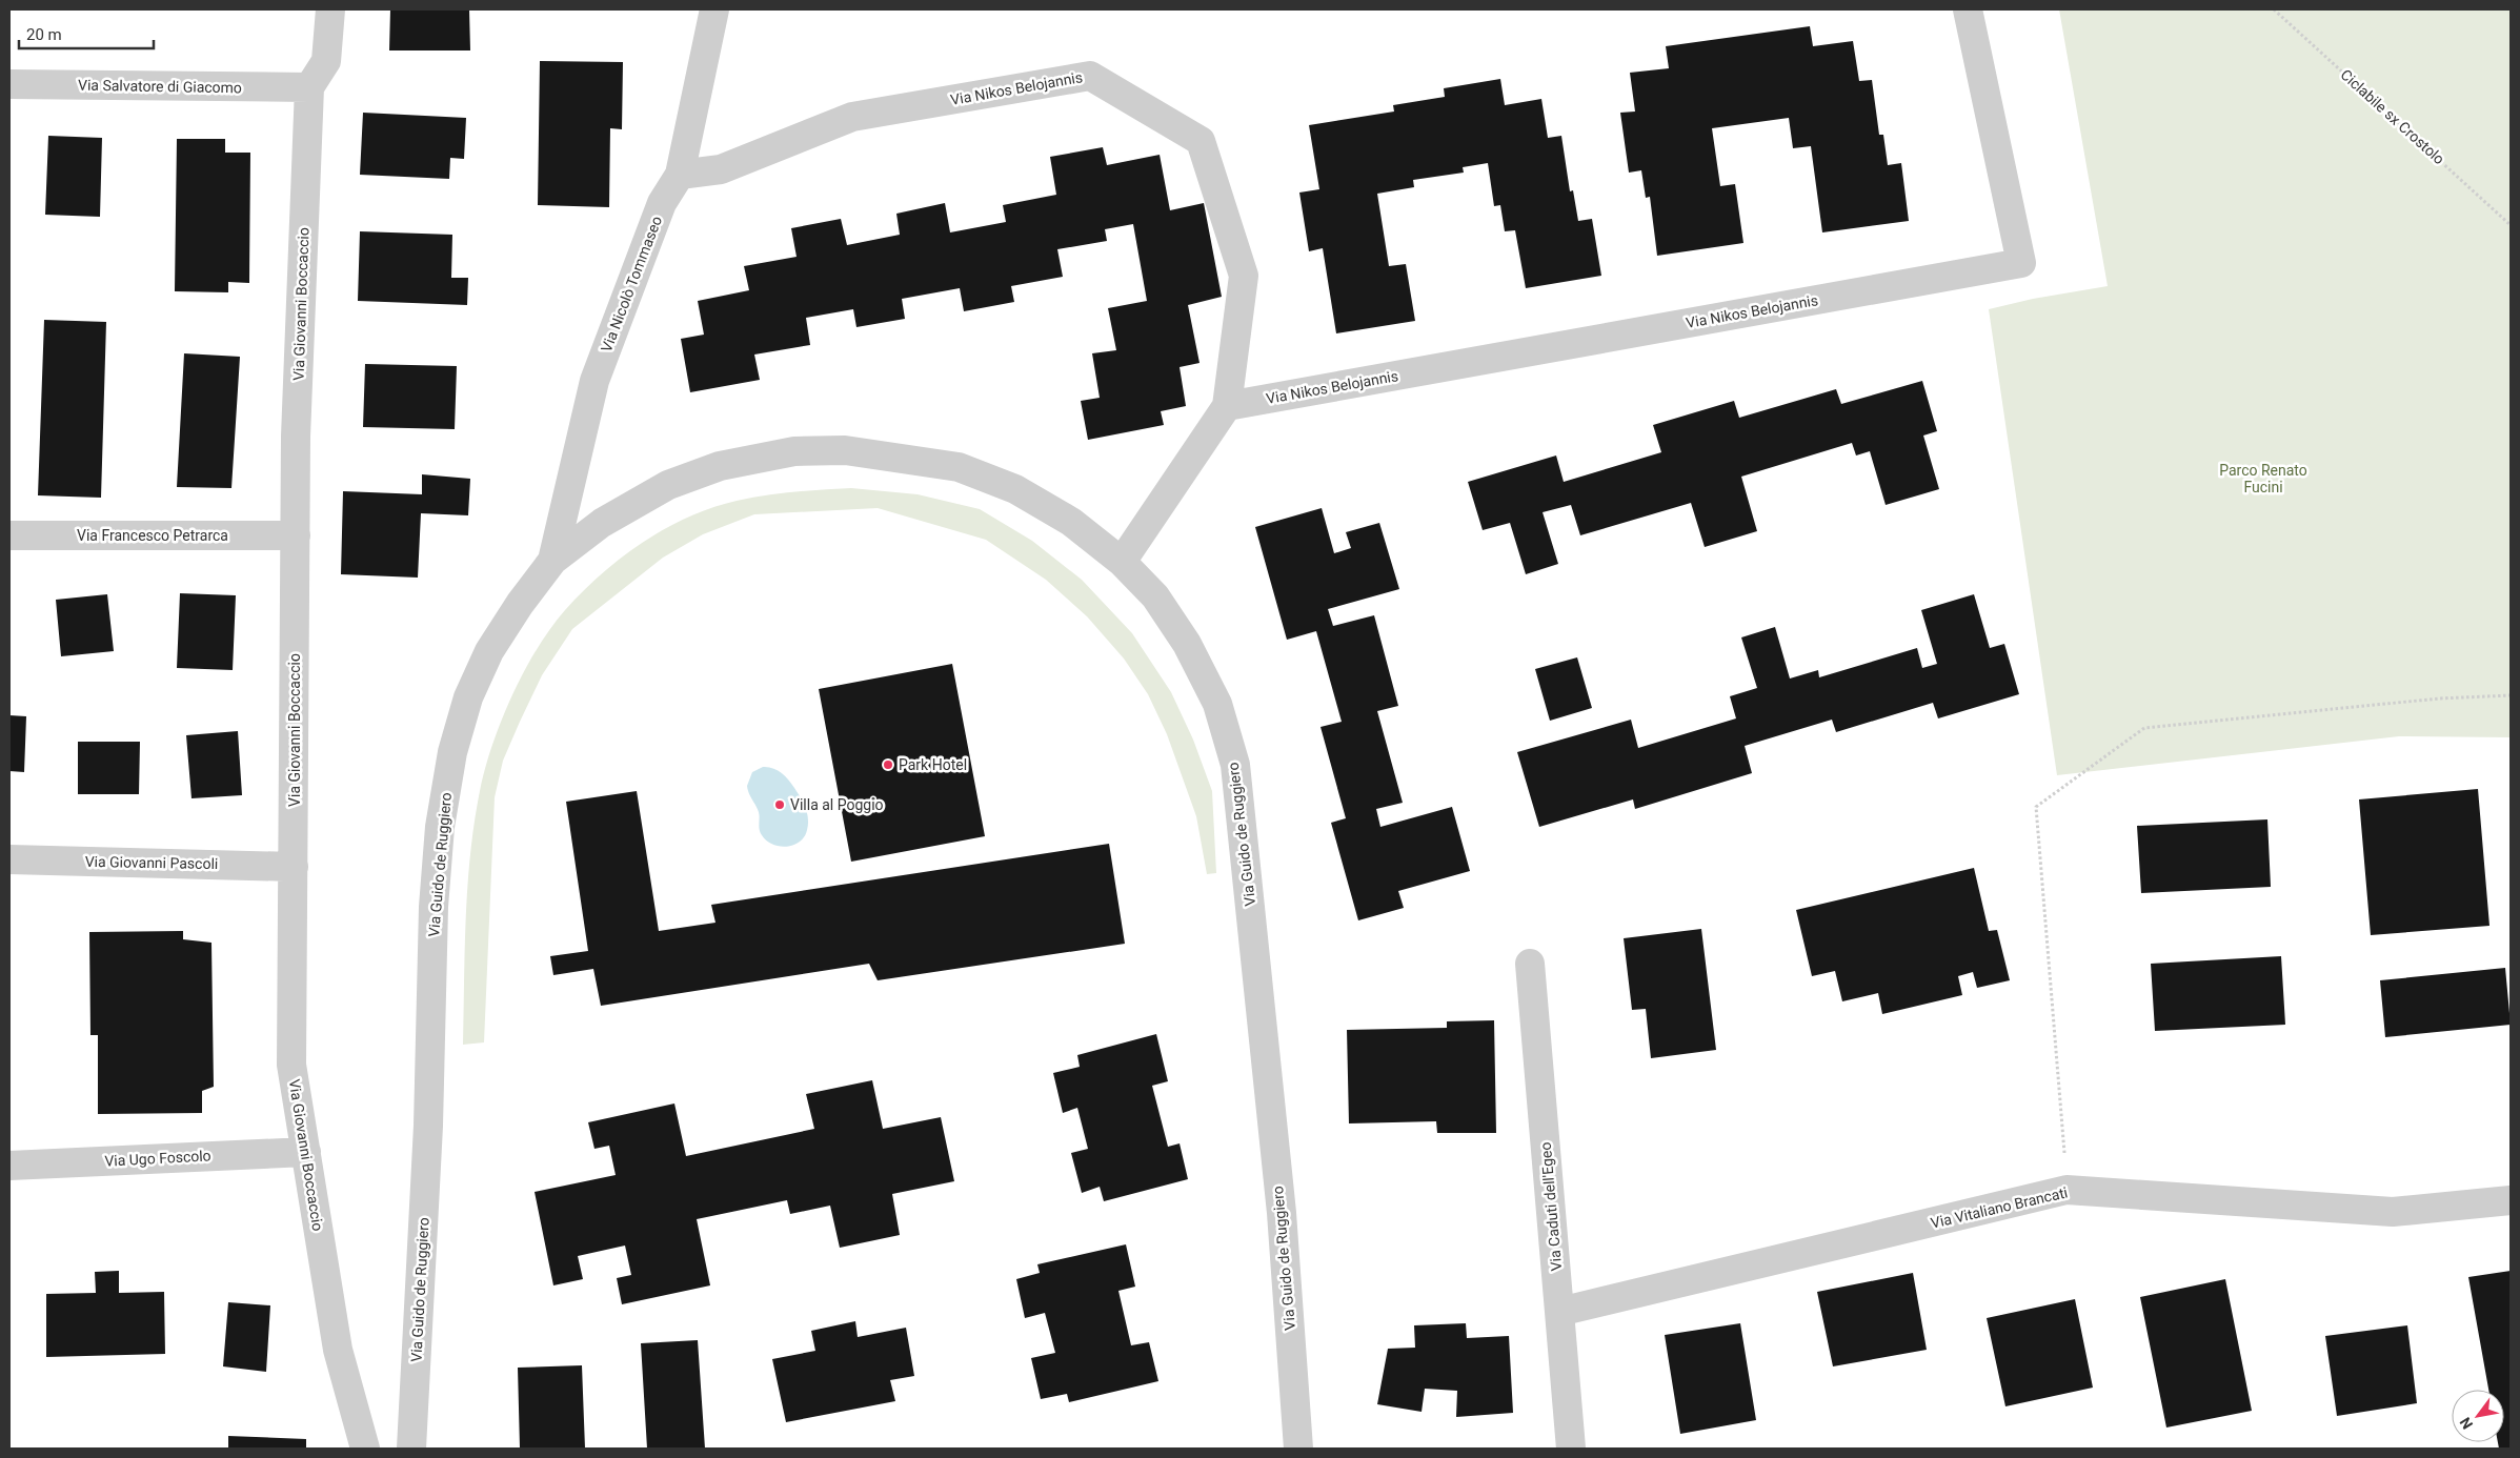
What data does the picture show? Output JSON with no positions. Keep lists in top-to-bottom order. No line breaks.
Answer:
{"streets":{"street":["Via Salvatore di Giacomo","Via Nikos Belojannis","Via Nicolò Tommaseo","Via Giovanni Boccaccio","Via Francesco Petrarca","Via Guido de Ruggiero","Via Giovanni Pascoli","Via Ugo Foscolo","Via Caduti dell'Egeo","Via Vitaliano Brancati"],"path":["Ciclabile sx Crostolo"]},"crossings":[["Via Salvatore di Giacomo","Via Giovanni Boccaccio"],["Via Nikos Belojannis","Via Nicolò Tommaseo"],["Via Nikos Belojannis","Via Guido de Ruggiero"],["Via Nicolò Tommaseo","Via Guido de Ruggiero"],["Via Giovanni Boccaccio","Via Francesco Petrarca"],["Via Giovanni Boccaccio","Via Giovanni Pascoli"],["Via Giovanni Boccaccio","Via Ugo Foscolo"],["Via Caduti dell'Egeo","Via Vitaliano Brancati"]],"parks":["Parco Renato Fucini"],"places":["Park Hotel","Villa al Poggio"],"scale_bar":"20 m","north":"bottom left"}
